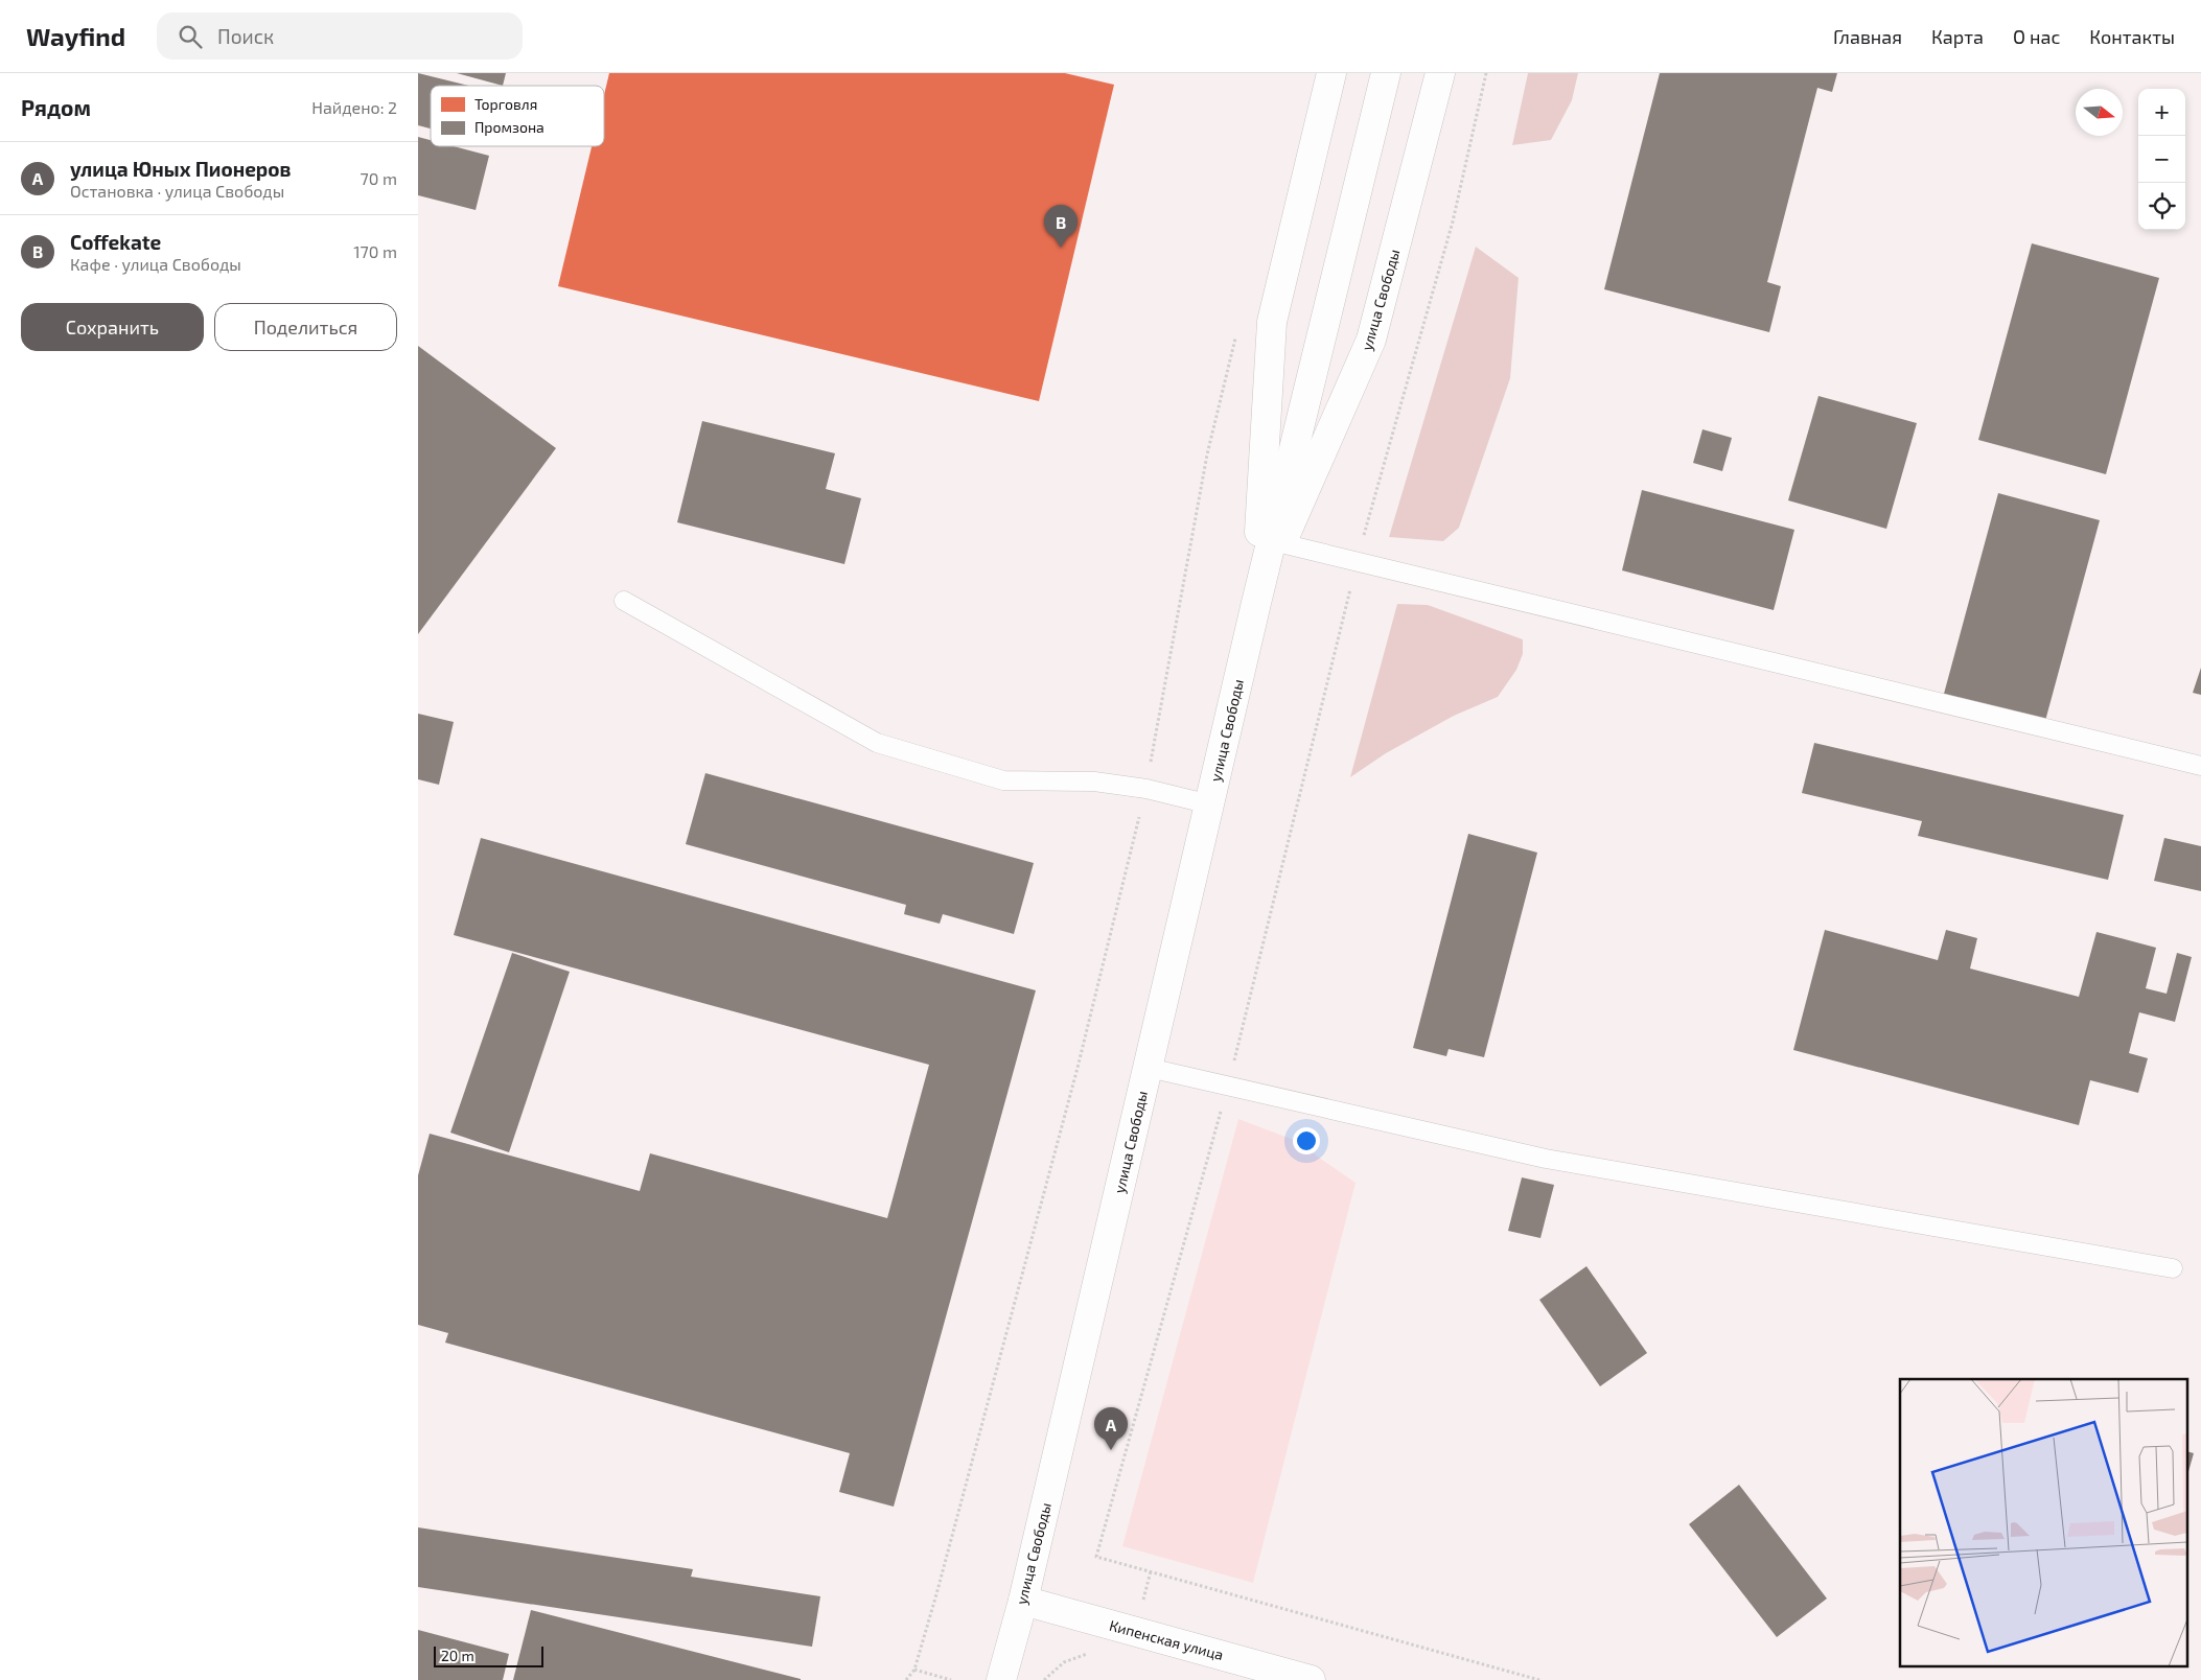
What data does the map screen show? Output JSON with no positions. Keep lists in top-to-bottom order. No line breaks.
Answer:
{"streets":{"main road":["улица Свободы","Кипенская улица"]},"crossings":[["улица Свободы","Кипенская улица"]],"legend":["Торговля","Промзона"],"scale_bar":"20 m","north":"right","page":{"header":"Wayfind","search":"Поиск","nav":["Главная","Карта","О нас","Контакты"],"heading":["Рядом","Найдено: 2"],"map_buttons":["+","−"],"list":[{"mark":"A","name":"улица Юных Пионеров","note":"Остановка · улица Свободы","value":"70 m"},{"mark":"B","name":"Coffekate","note":"Кафе · улица Свободы","value":"170 m"}],"pins":["B","A"],"buttons":["Сохранить","Поделиться"],"scale":"20 m"}}
